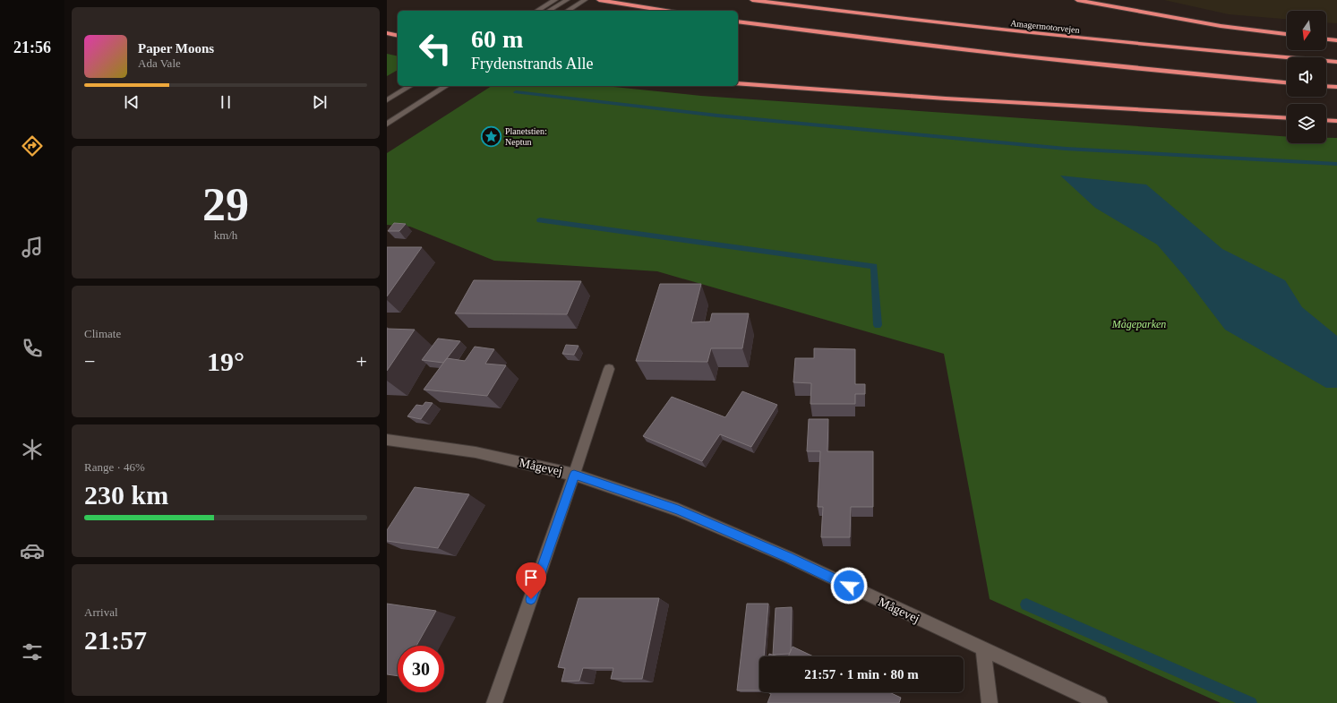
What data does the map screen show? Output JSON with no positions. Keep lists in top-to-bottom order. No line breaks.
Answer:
{"streets":{"highway":["Amagermotorvejen"],"street":["Mågevej"]},"parks":["Mågeparken"],"places":{"place":["Planetstien: Neptun"]},"north":"bottom","page":{"tabs":"21:56","turn":["60 m","Frydenstrands Alle"],"song":["Paper Moons","Ada Vale"],"tile":[["29","km/h"],"Climate",["Range · 46%","230 km"],["Arrival","21:57"]],"heat":["−","19°","+"],"limit":"30","trip":"21:57 · 1 min · 80 m"}}
